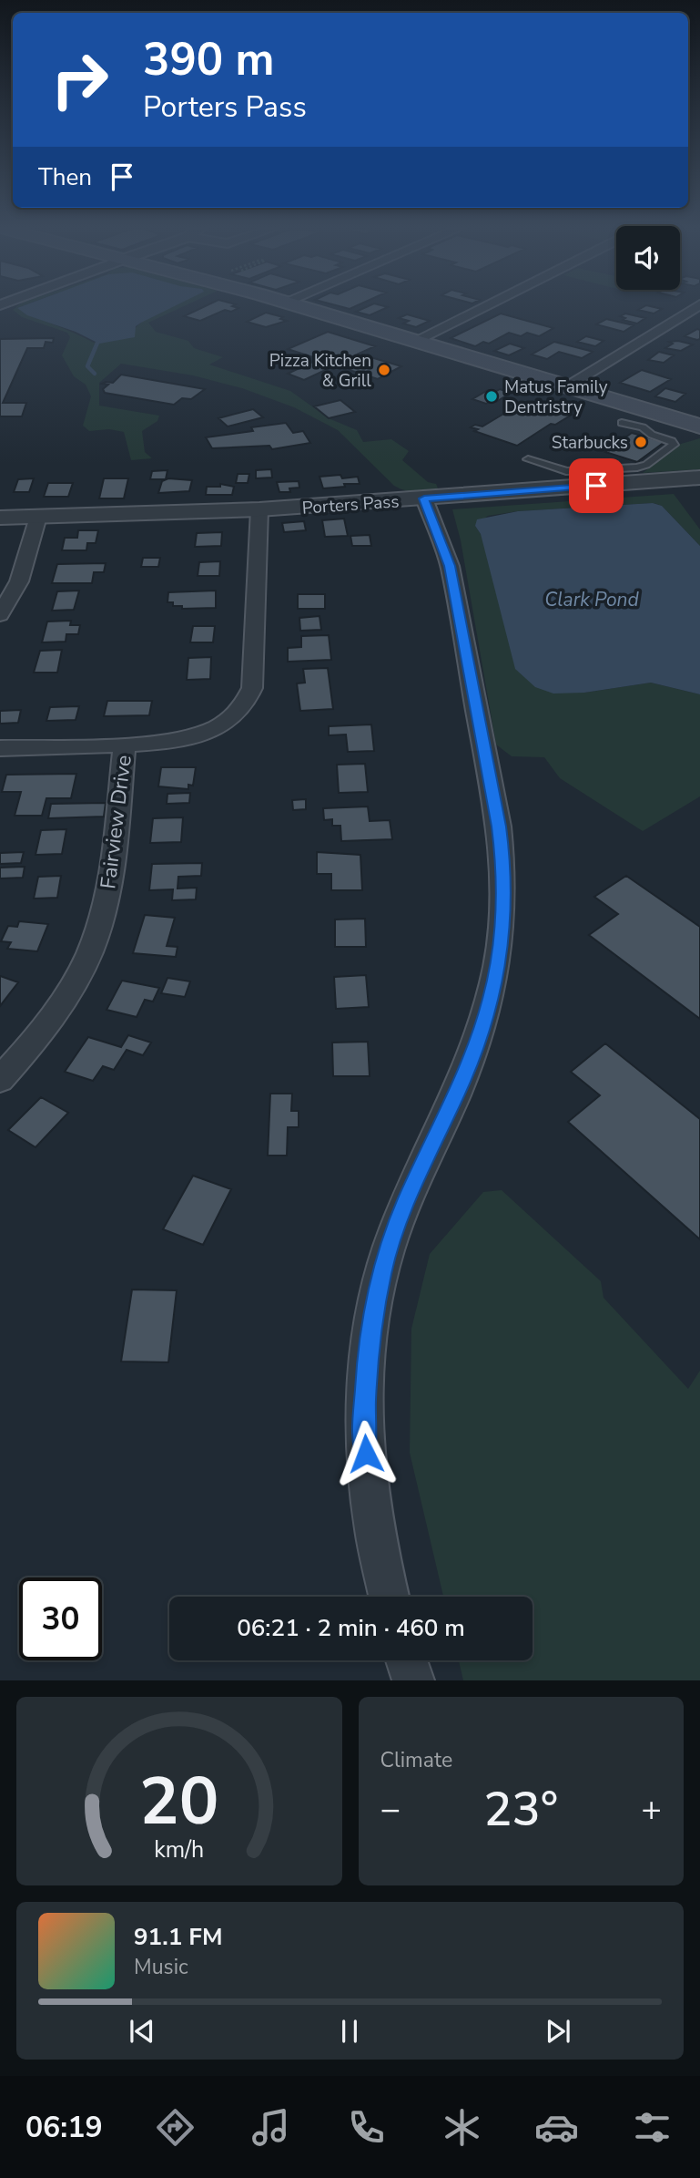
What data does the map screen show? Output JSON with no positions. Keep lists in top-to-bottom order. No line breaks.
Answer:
{"streets":{"street":["Porters Pass","Fairview Drive"]},"crossings":[["Porters Pass","Fairview Drive"]],"water":["Clark Pond"],"places":["Pizza Kitchen & Grill","Matus Family Dentristry","Starbucks"],"page":{"turn":["390 m","Porters Pass"],"then":"Then","limit":"30","trip":"06:21 · 2 min · 460 m","tile":"Climate","heat":["−","23°","+"],"song":["91.1 FM","Music"],"tabs":"06:19","gauge":["20","km/h"]}}
